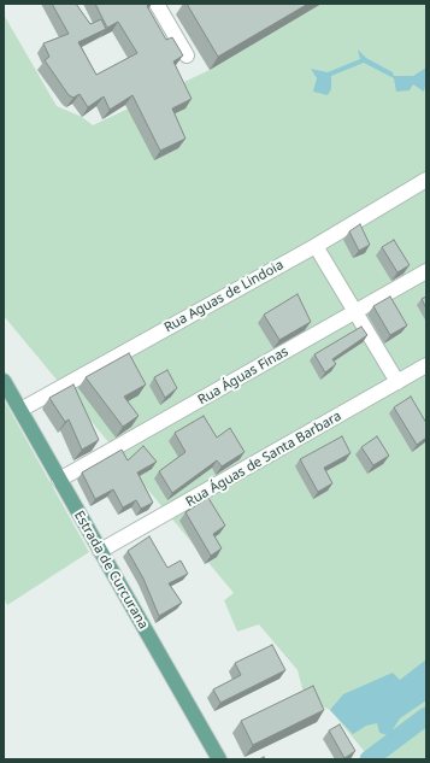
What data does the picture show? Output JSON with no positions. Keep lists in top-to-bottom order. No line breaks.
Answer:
{"streets":{"main road":["Estrada de Curcurana"],"street":["Rua Aguas de Lindoia","Rua Águas Finas","Rua Águas de Santa Barbara"]},"crossings":[["Rua Aguas de Lindoia","Estrada de Curcurana"],["Rua Águas Finas","Estrada de Curcurana"],["Rua Águas de Santa Barbara","Estrada de Curcurana"]]}
